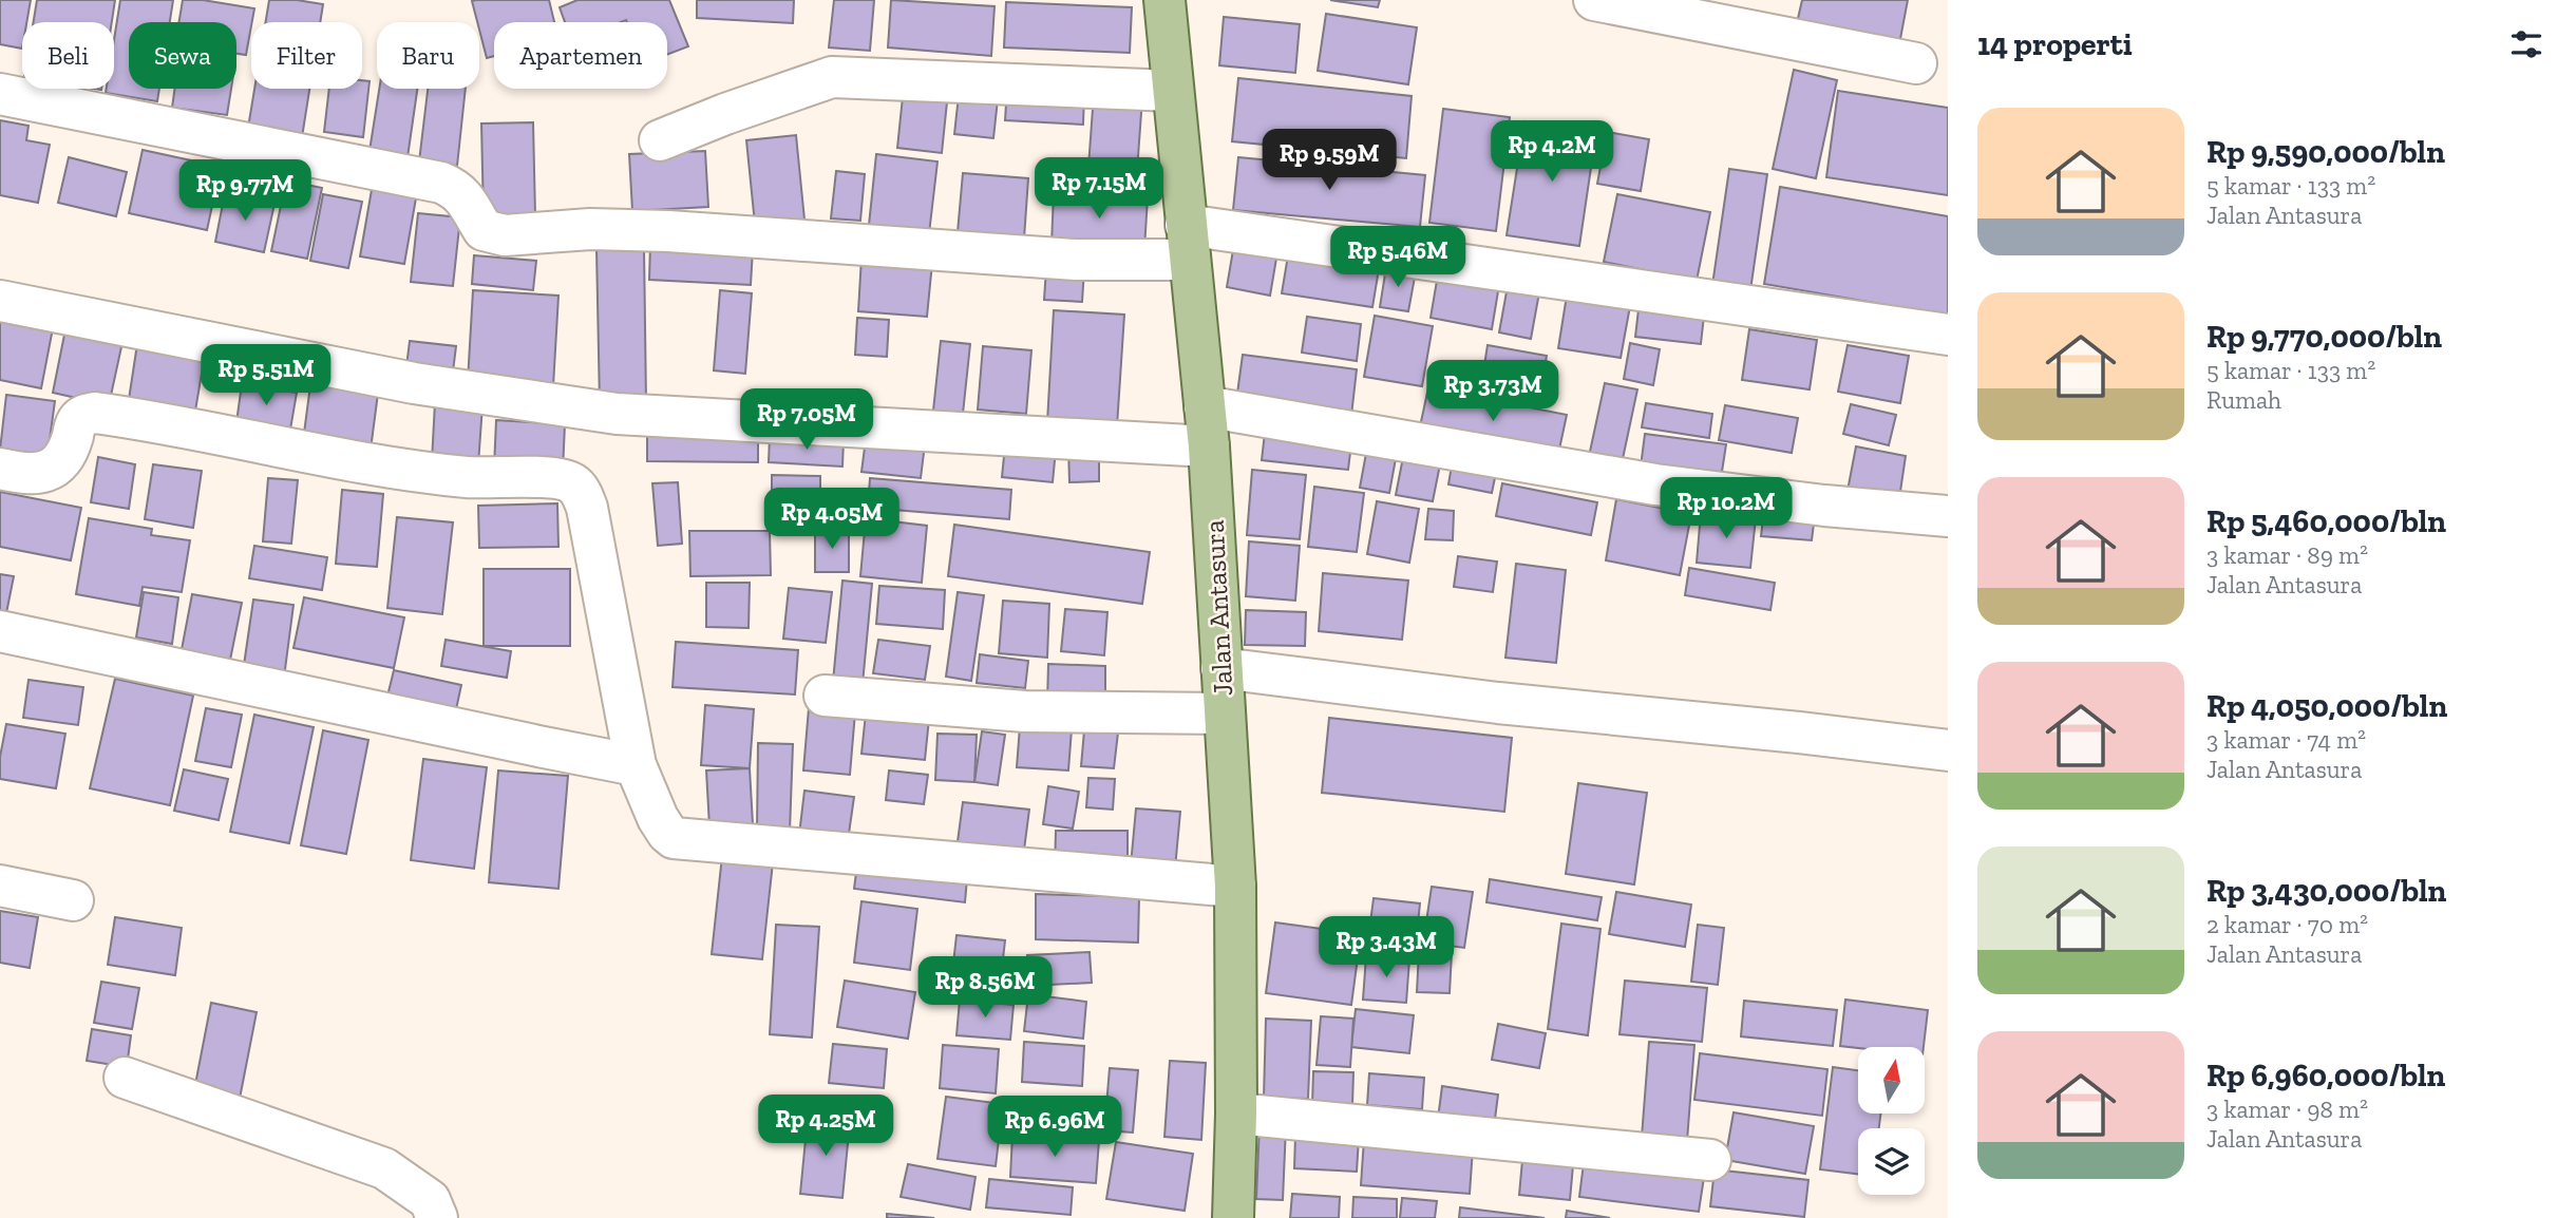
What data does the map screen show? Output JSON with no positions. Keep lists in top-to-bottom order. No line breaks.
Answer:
{"streets":{"main road":["Jalan Antasura"]},"north":"top","page":{"heading":"14 properti","chip":["Beli","Sewa","Filter","Baru","Apartemen"],"list":[{"name":"Rp 9,590,000/bln","note":"5 kamar · 133 m² · Jalan Antasura"},{"name":"Rp 9,770,000/bln","note":"5 kamar · 133 m² · Rumah"},{"name":"Rp 5,460,000/bln","note":"3 kamar · 89 m² · Jalan Antasura"},{"name":"Rp 4,050,000/bln","note":"3 kamar · 74 m² · Jalan Antasura"},{"name":"Rp 3,430,000/bln","note":"2 kamar · 70 m² · Jalan Antasura"},{"name":"Rp 6,960,000/bln","note":"3 kamar · 98 m² · Jalan Antasura"}],"price":["Rp 4.2M","Rp 9.59M","Rp 7.15M","Rp 9.77M","Rp 5.46M","Rp 5.51M","Rp 3.73M","Rp 7.05M","Rp 10.2M","Rp 4.05M","Rp 3.43M","Rp 8.56M","Rp 4.25M","Rp 6.96M"]}}
